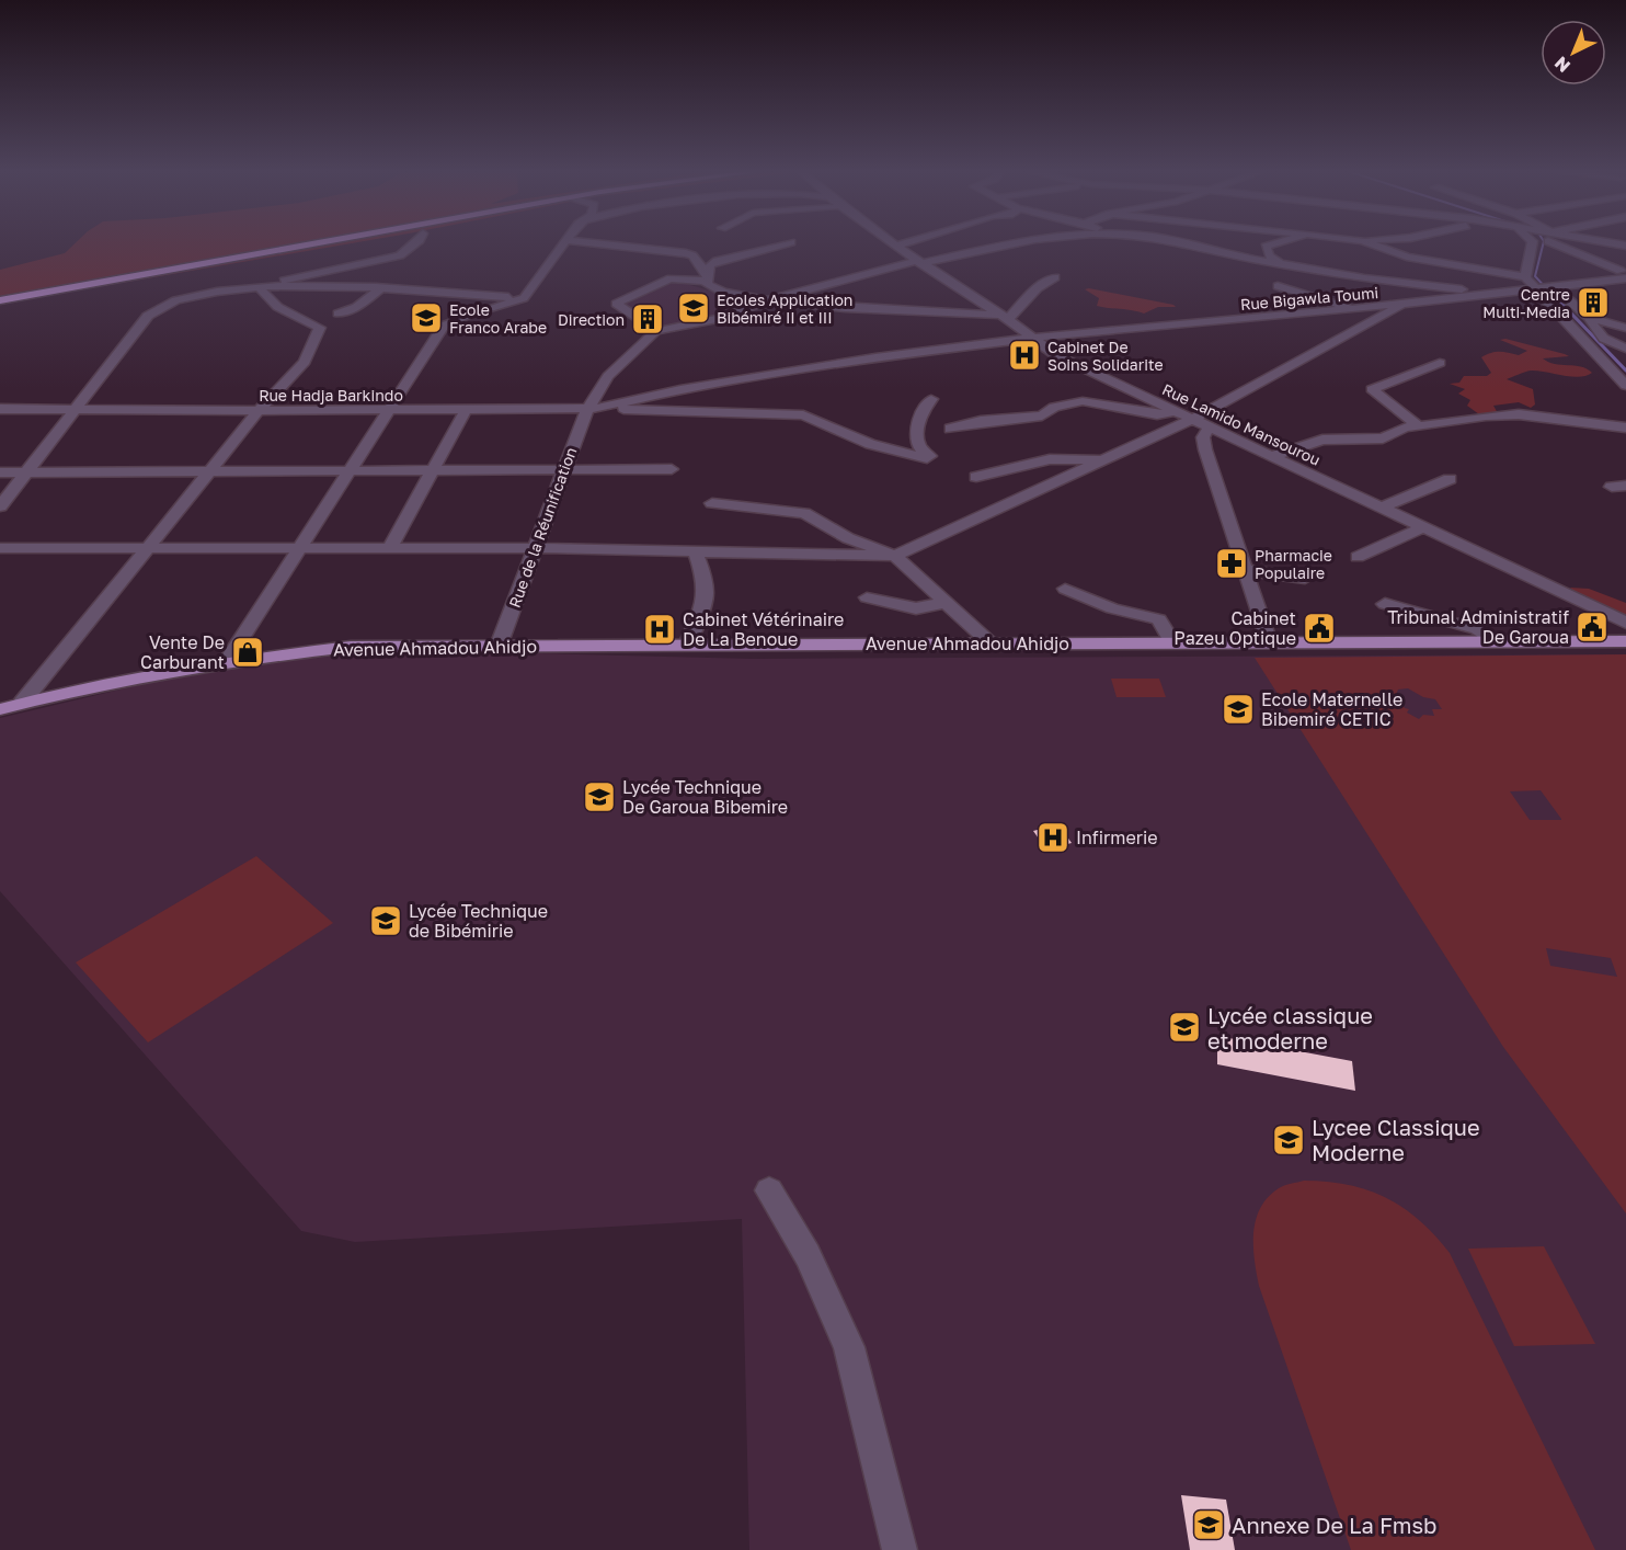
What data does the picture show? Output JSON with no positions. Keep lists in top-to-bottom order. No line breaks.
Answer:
{"streets":{"main road":["Avenue Ahmadou Ahidjo"],"street":["Rue Bigawla Toumi","Rue Hadja Barkindo","Rue Lamido Mansourou","Rue de la Réunification"]},"crossings":[["Rue Bigawla Toumi","Rue Hadja Barkindo"],["Rue Bigawla Toumi","Rue Lamido Mansourou"],["Rue Bigawla Toumi","Rue de la Réunification"],["Rue Hadja Barkindo","Rue de la Réunification"],["Rue de la Réunification","Avenue Ahmadou Ahidjo"]],"places":{"building":["Centre Multi-Media","Direction"],"school or university":["Ecoles Application Bibémiré II et III","Ecole Franco Arabe","Ecole Maternelle Bibemiré CETIC","Lycée Technique De Garoua Bibemire","Lycée Technique de Bibémirie","Lycée classique et moderne","Lycee Classique Moderne","Annexe De La Fmsb"],"hospital":["Cabinet De Soins Solidarite","Cabinet Vétérinaire De La Benoue","Infirmerie"],"pharmacy":["Pharmacie Populaire"],"public building":["Tribunal Administratif De Garoua","Cabinet Pazeu Optique"],"shop":["Vente De Carburant"]},"north":"bottom left"}
